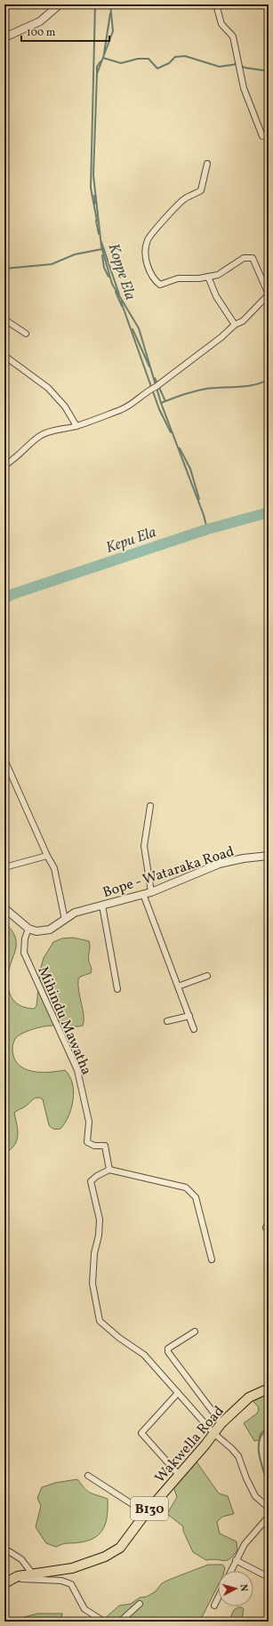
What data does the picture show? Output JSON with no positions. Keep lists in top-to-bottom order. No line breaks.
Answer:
{"streets":{"main road":["Wakwella Road","B130"],"street":["Bope - Wataraka Road","Mihindu Mawatha"]},"crossings":[["Bope - Wataraka Road","Mihindu Mawatha"]],"water":["Koppe Ela","Kepu Ela"],"scale_bar":"100 m","north":"right"}
